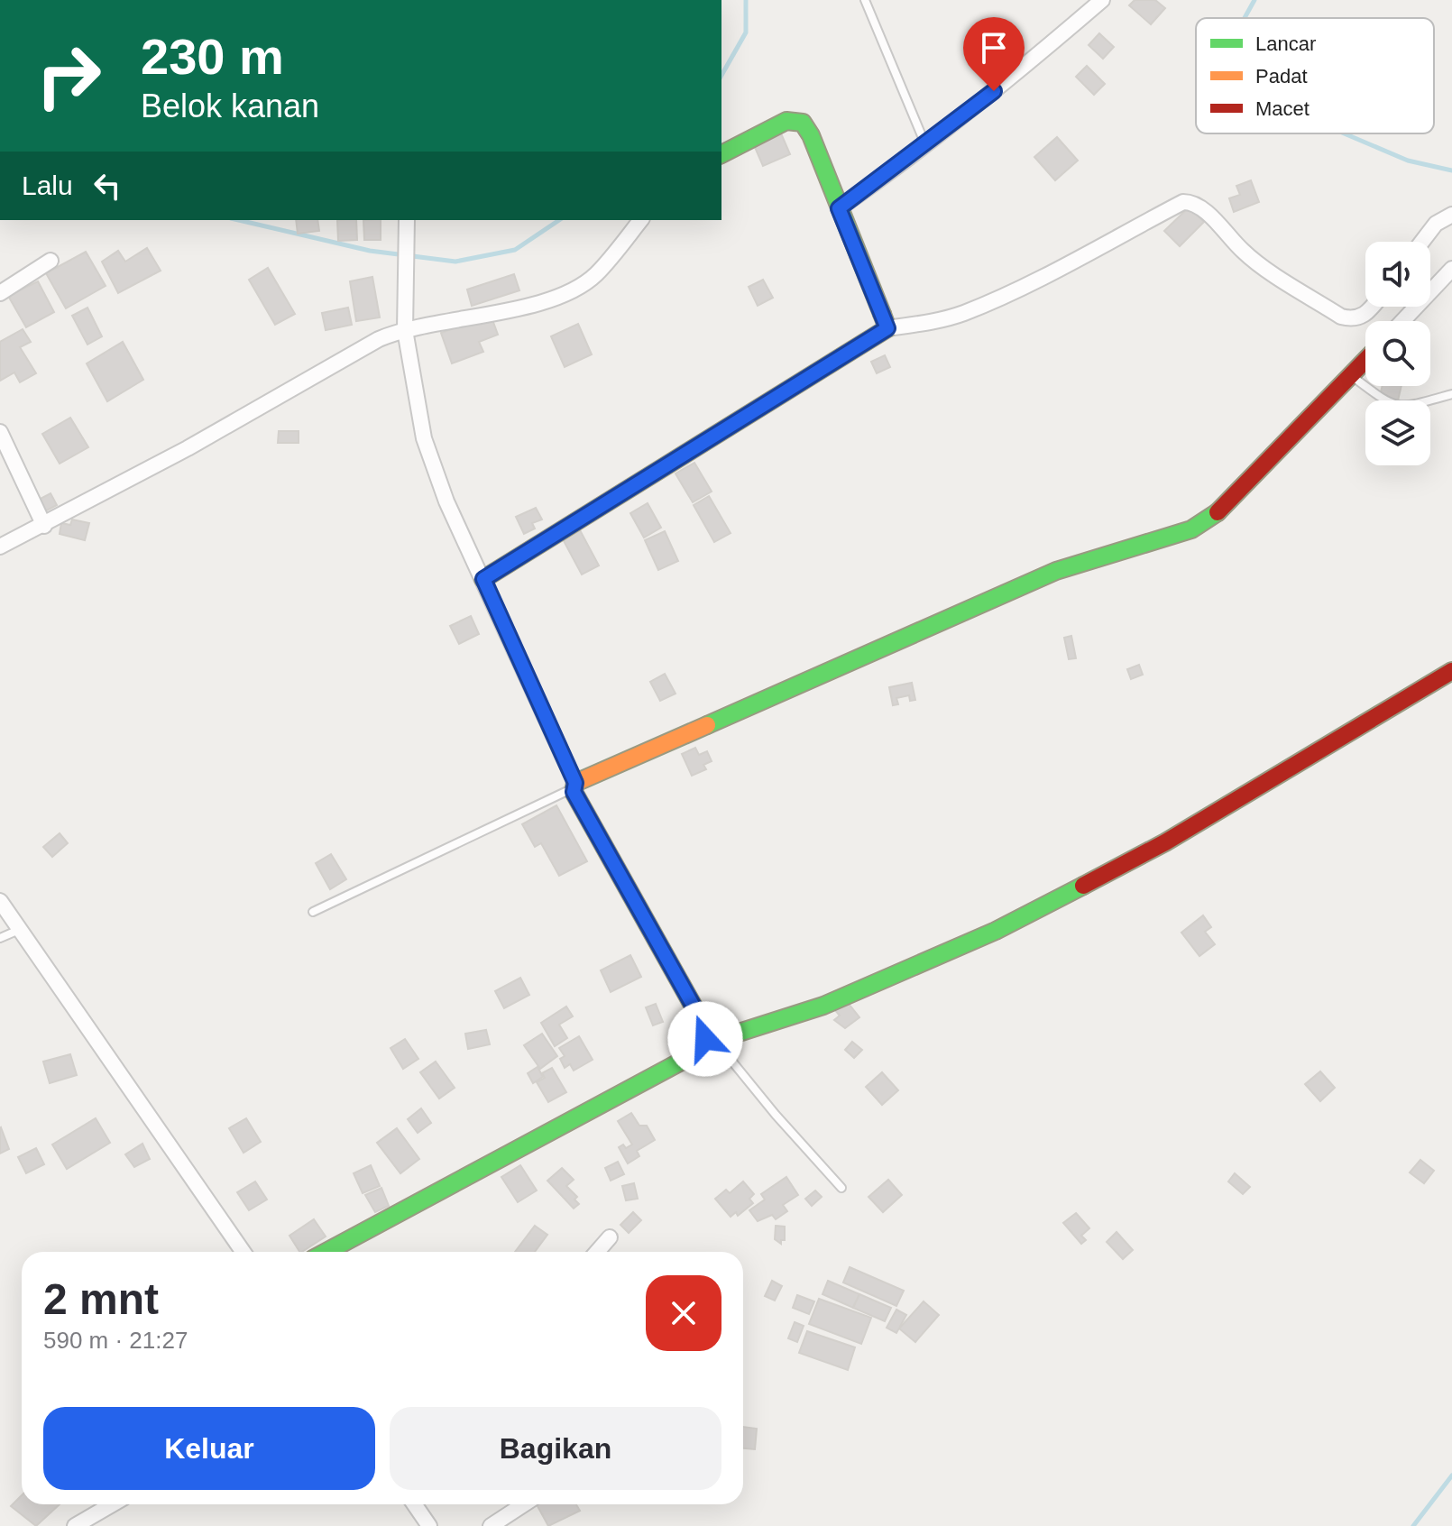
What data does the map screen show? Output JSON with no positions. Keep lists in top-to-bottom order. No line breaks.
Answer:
{"legend":["Lancar","Padat","Macet"],"page":{"turn":["230 m","Belok kanan"],"then":"Lalu","heading":["2 mnt","590 m · 21:27"],"buttons":["Keluar","Bagikan"]}}
